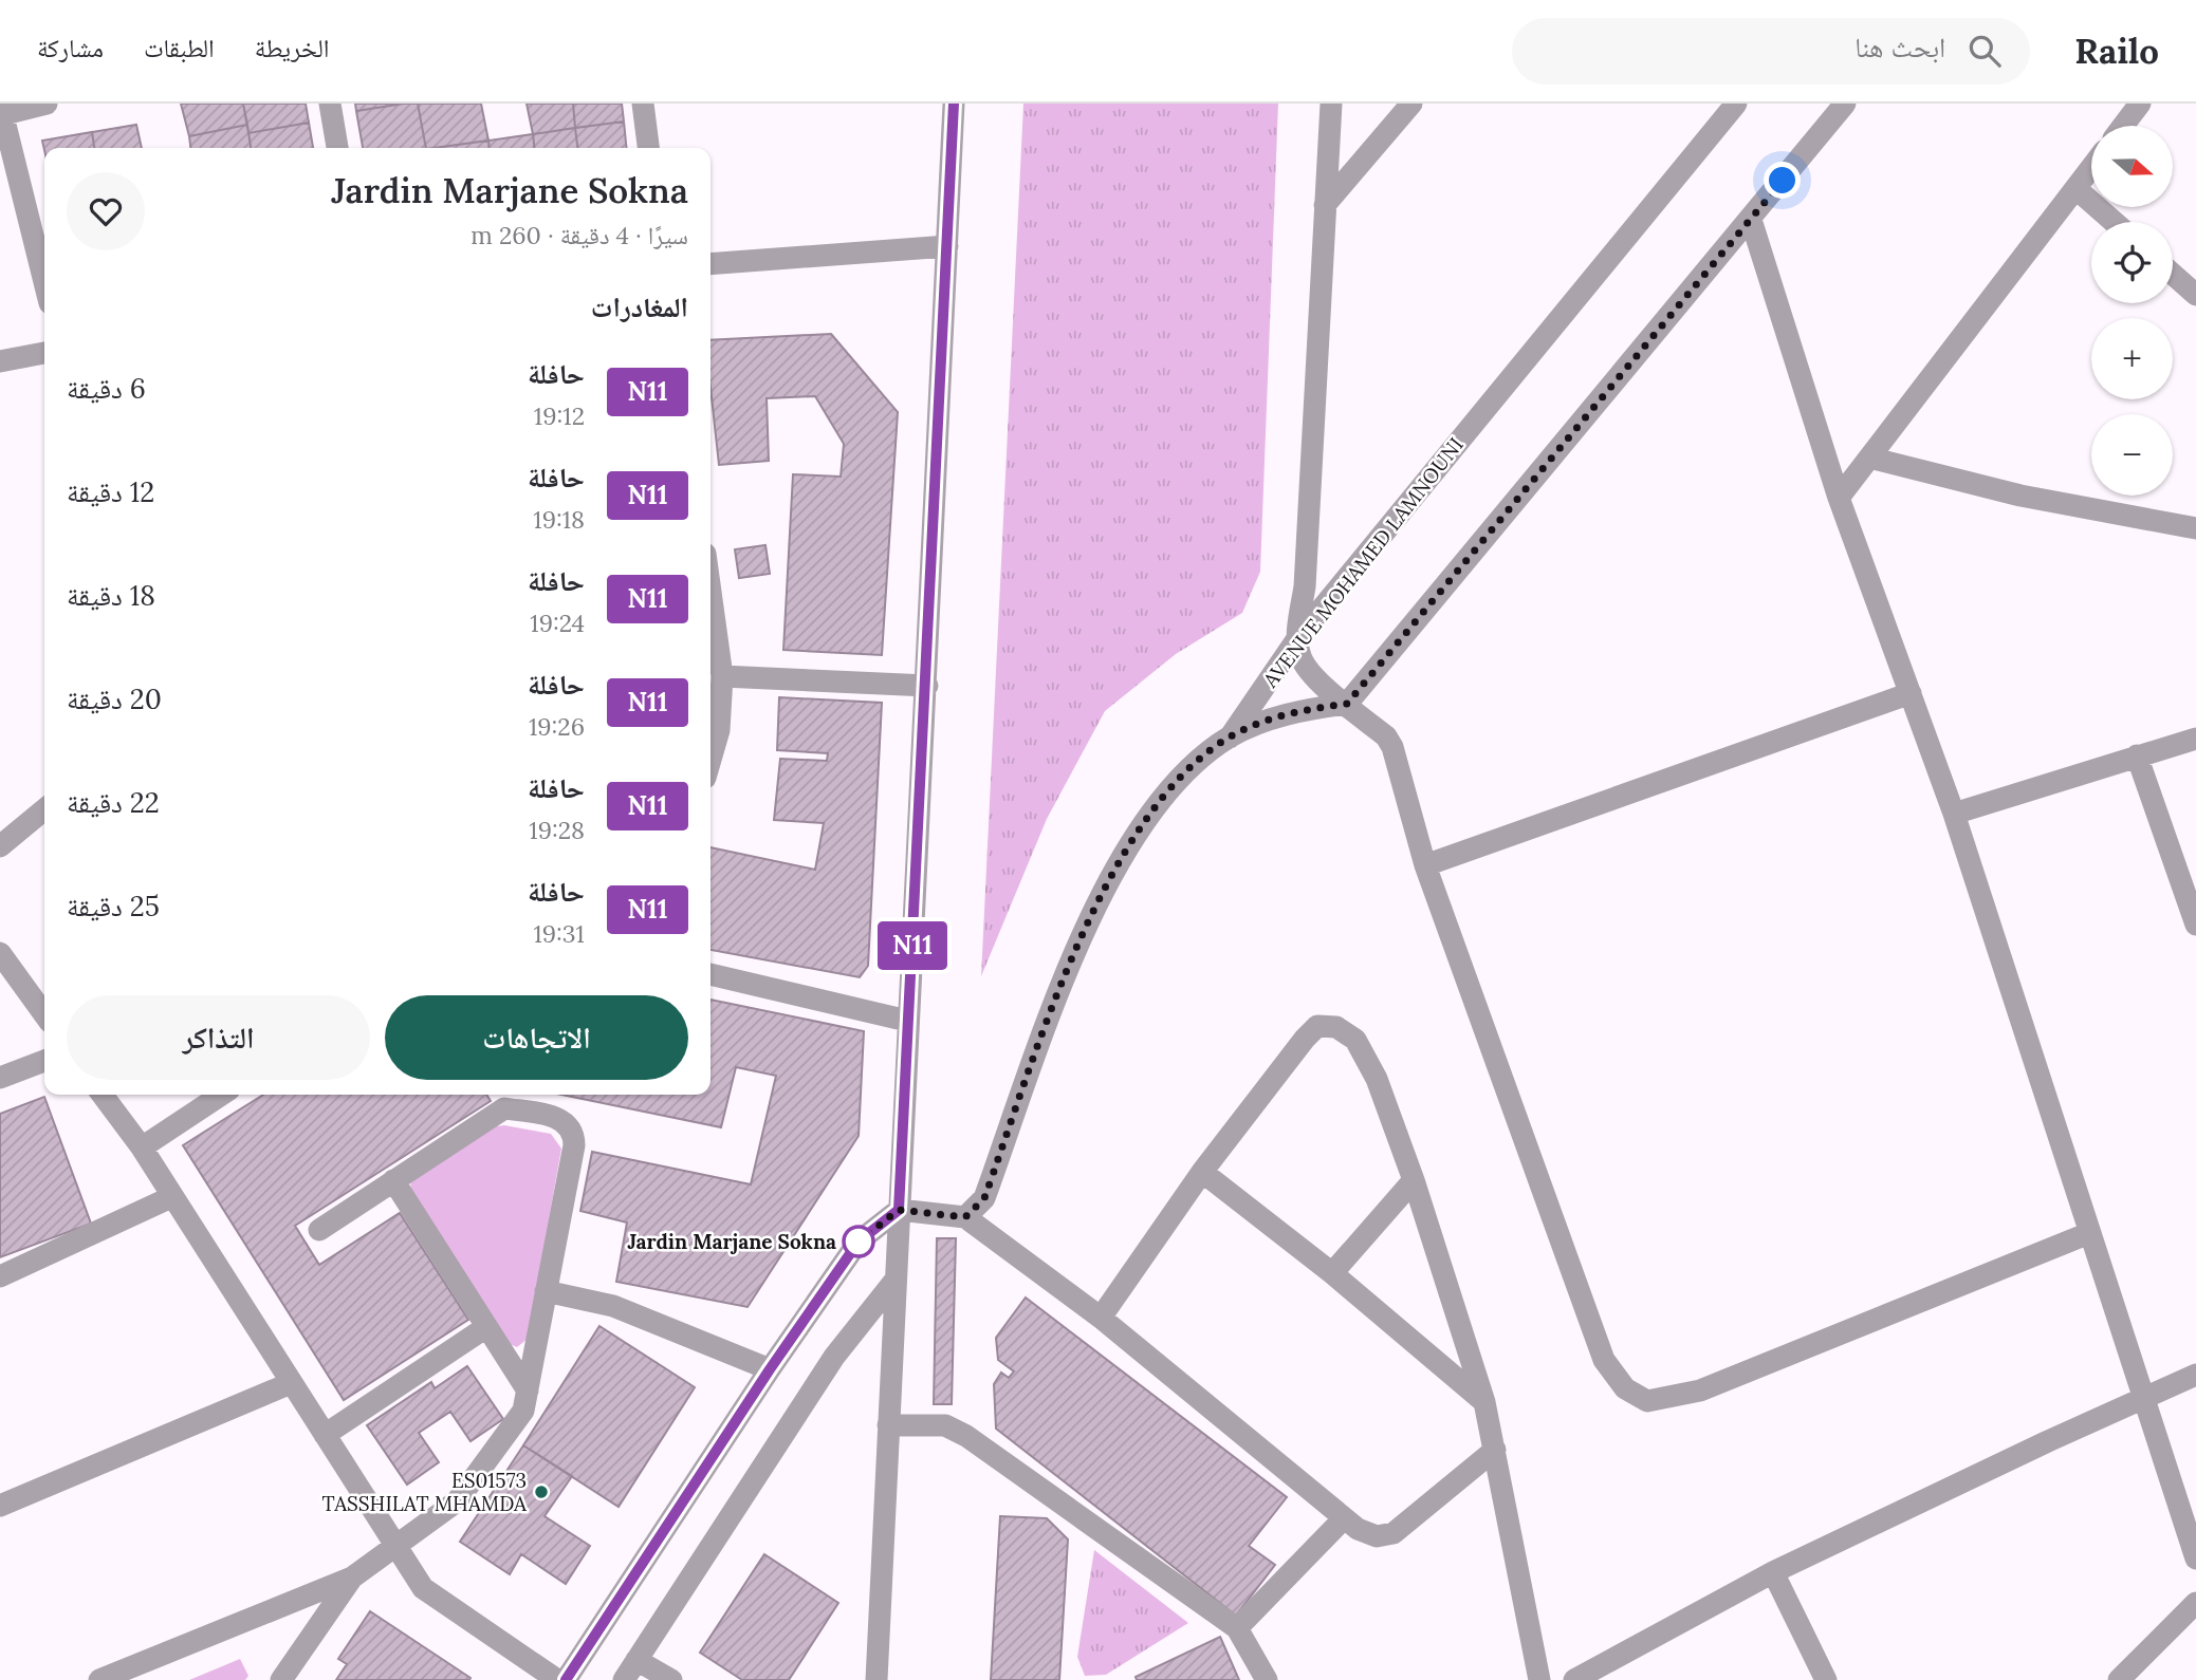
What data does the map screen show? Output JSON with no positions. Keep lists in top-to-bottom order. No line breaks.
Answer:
{"streets":{"street":["AVENUE MOHAMED LAMNOUNI"]},"places":["Jardin Marjane Sokna","ES01573 TASSHILAT MHAMDA"],"lines":["bus line N11"],"north":"right","page":{"header":"Railo","search":"ابحث هنا","nav":["الخريطة","الطبقات","مشاركة"],"on_map":"N11","map_buttons":["+","−"],"heading":[["Jardin Marjane Sokna","سيرًا · 4 دقيقة · 260 m"],"المغادرات"],"list":[{"mark":"N11","name":"حافلة","note":"19:12","value":"6 دقيقة"},{"mark":"N11","name":"حافلة","note":"19:18","value":"12 دقيقة"},{"mark":"N11","name":"حافلة","note":"19:24","value":"18 دقيقة"},{"mark":"N11","name":"حافلة","note":"19:26","value":"20 دقيقة"},{"mark":"N11","name":"حافلة","note":"19:28","value":"22 دقيقة"},{"mark":"N11","name":"حافلة","note":"19:31","value":"25 دقيقة"}],"buttons":["الاتجاهات","التذاكر"]}}
